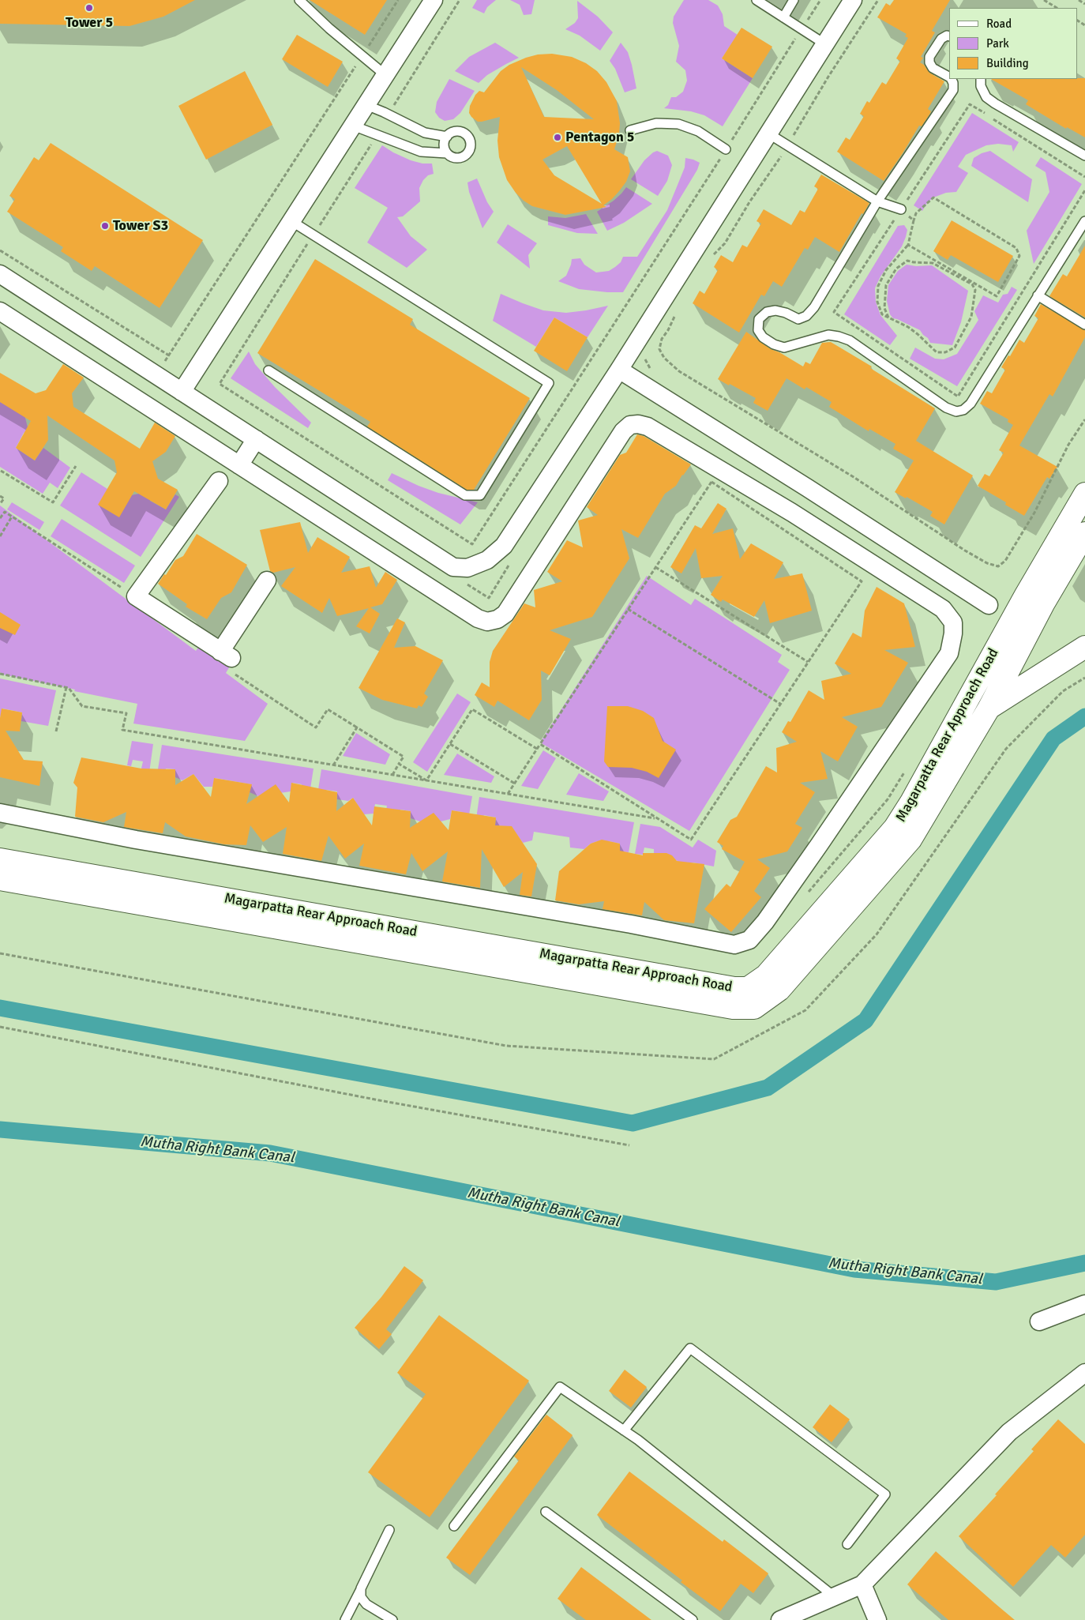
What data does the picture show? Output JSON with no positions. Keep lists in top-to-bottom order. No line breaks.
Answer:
{"streets":{"street":["Magarpatta Rear Approach Road"]},"water":["Mutha Right Bank Canal"],"places":["Tower 5","Pentagon 5","Tower S3"],"legend":["Road","Park","Building"]}
